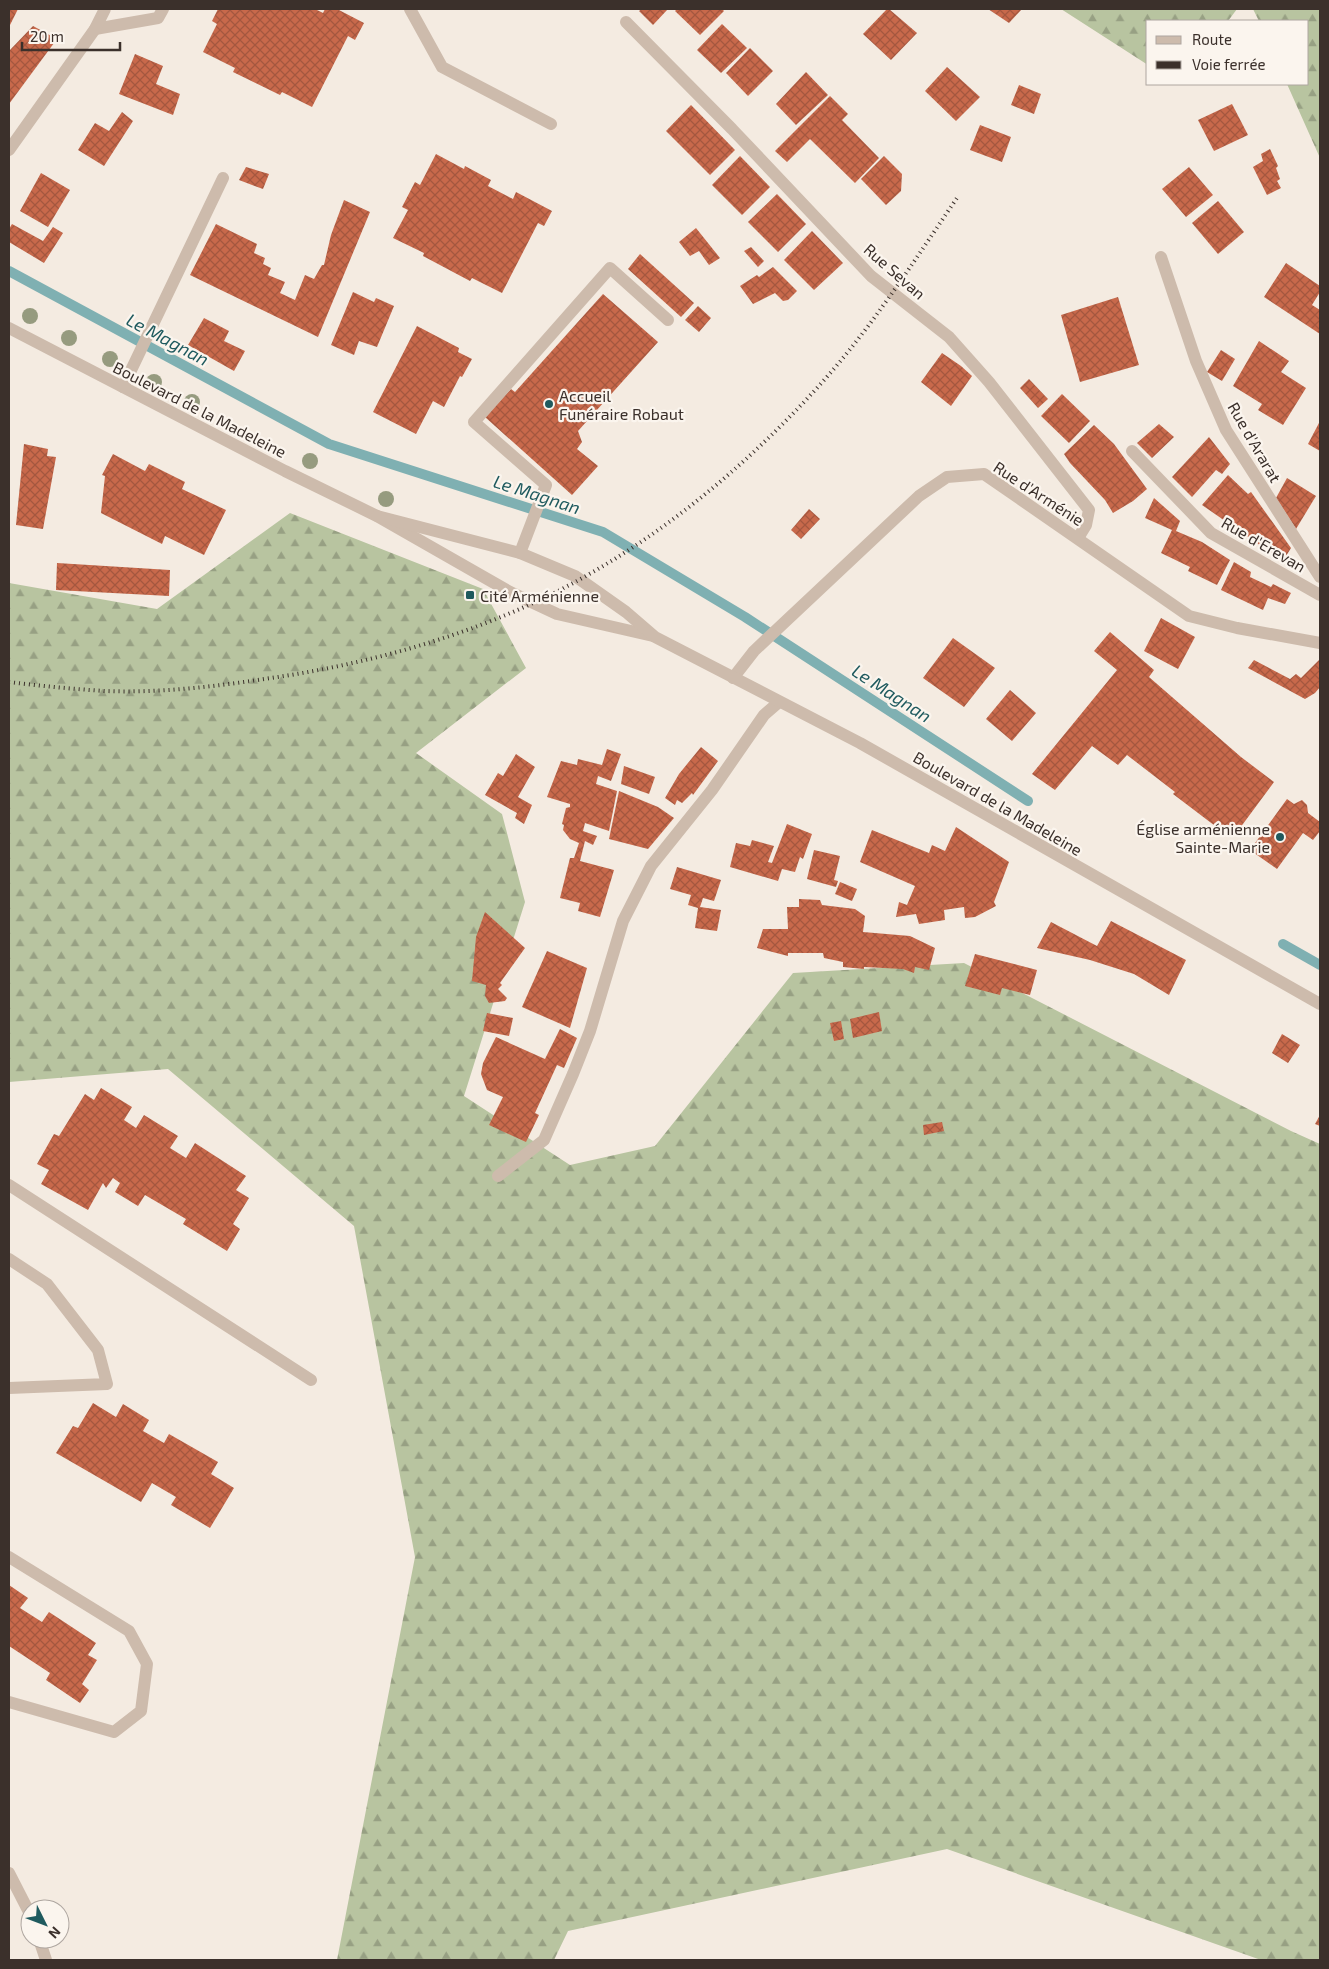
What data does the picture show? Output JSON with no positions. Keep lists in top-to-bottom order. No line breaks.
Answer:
{"streets":{"street":["Rue Sevan","Boulevard de la Madeleine","Rue d'Ararat","Rue d'Arménie","Rue d'Erevan"]},"crossings":[["Rue Sevan","Rue d'Arménie"],["Boulevard de la Madeleine","Rue d'Arménie"]],"water":["Le Magnan"],"places":{"other":["Accueil Funéraire Robaut","Église arménienne Sainte-Marie"],"transit":["Cité Arménienne"]},"legend":["Route","Voie ferrée"],"scale_bar":"20 m","north":"bottom right"}
